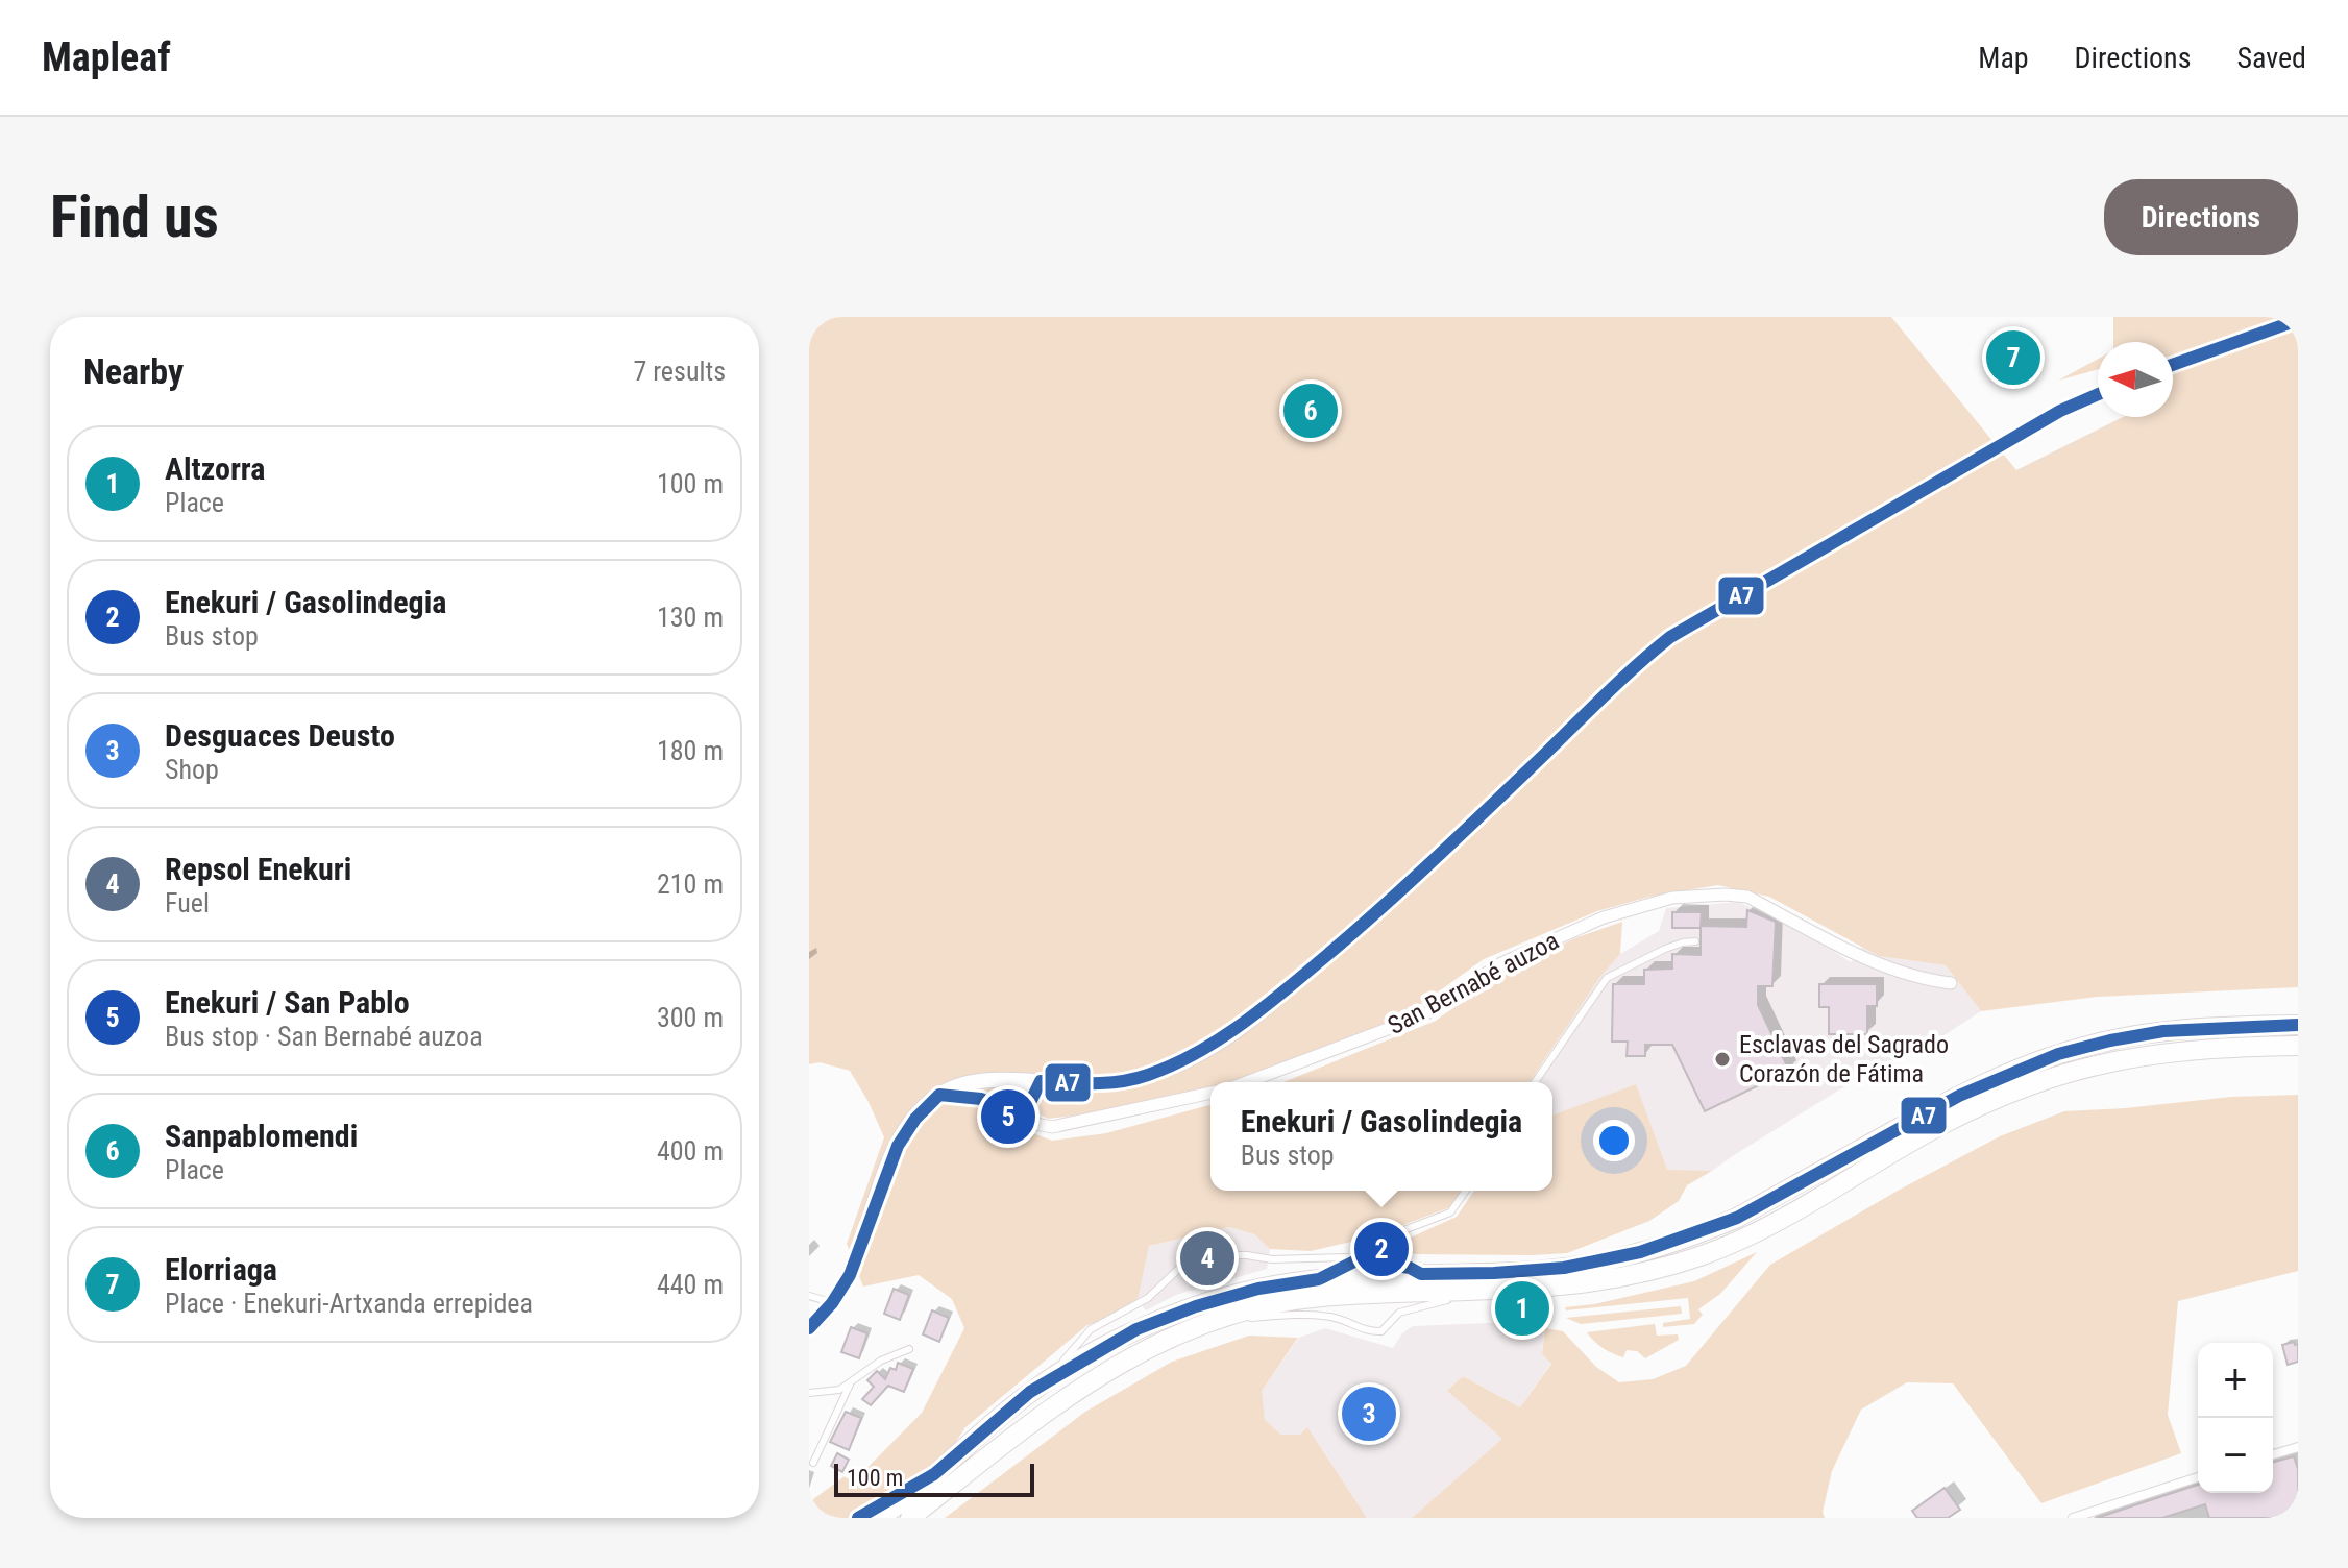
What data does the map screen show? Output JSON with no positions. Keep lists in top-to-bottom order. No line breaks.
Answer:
{"streets":{"street":["San Bernabé auzoa"]},"places":["Esclavas del Sagrado Corazón de Fátima"],"lines":["transit line A7"],"scale_bar":"100 m","north":"left","page":{"header":"Mapleaf","nav":["Map","Directions","Saved"],"buttons":"Directions","title":"Find us","heading":["Nearby","7 results"],"pins":["7","6","5","2","4","1","3"],"list":[{"mark":"1","name":"Altzorra","note":"Place","value":"100 m"},{"mark":"2","name":"Enekuri / Gasolindegia","note":"Bus stop","value":"130 m"},{"mark":"3","name":"Desguaces Deusto","note":"Shop","value":"180 m"},{"mark":"4","name":"Repsol Enekuri","note":"Fuel","value":"210 m"},{"mark":"5","name":"Enekuri / San Pablo","note":"Bus stop · San Bernabé auzoa","value":"300 m"},{"mark":"6","name":"Sanpablomendi","note":"Place","value":"400 m"},{"mark":"7","name":"Elorriaga","note":"Place · Enekuri-Artxanda errepidea","value":"440 m"}],"popup":["Enekuri / Gasolindegia","Bus stop"],"map_buttons":["+","−"],"scale":"100 m"}}
